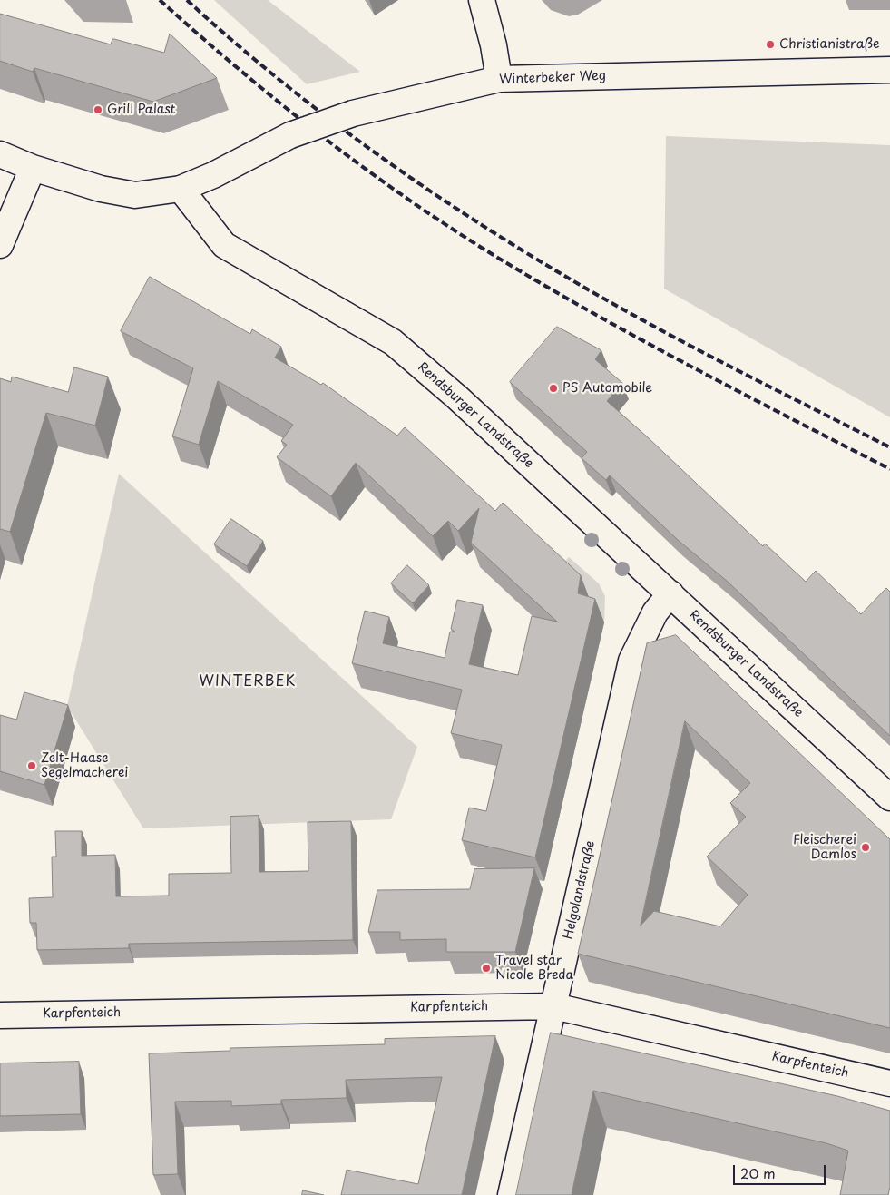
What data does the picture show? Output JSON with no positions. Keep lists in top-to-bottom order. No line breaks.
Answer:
{"streets":{"street":["Winterbeker Weg","Rendsburger Landstraße","Helgolandstraße","Karpfenteich"]},"crossings":[["Winterbeker Weg","Rendsburger Landstraße"],["Rendsburger Landstraße","Helgolandstraße"],["Helgolandstraße","Karpfenteich"]],"districts":["WINTERBEK"],"places":["Christianistraße","Grill Palast","PS Automobile","Zelt-Haase Segelmacherei","Fleischerei Damlos","Travel star Nicole Breda"],"scale_bar":"20 m"}
